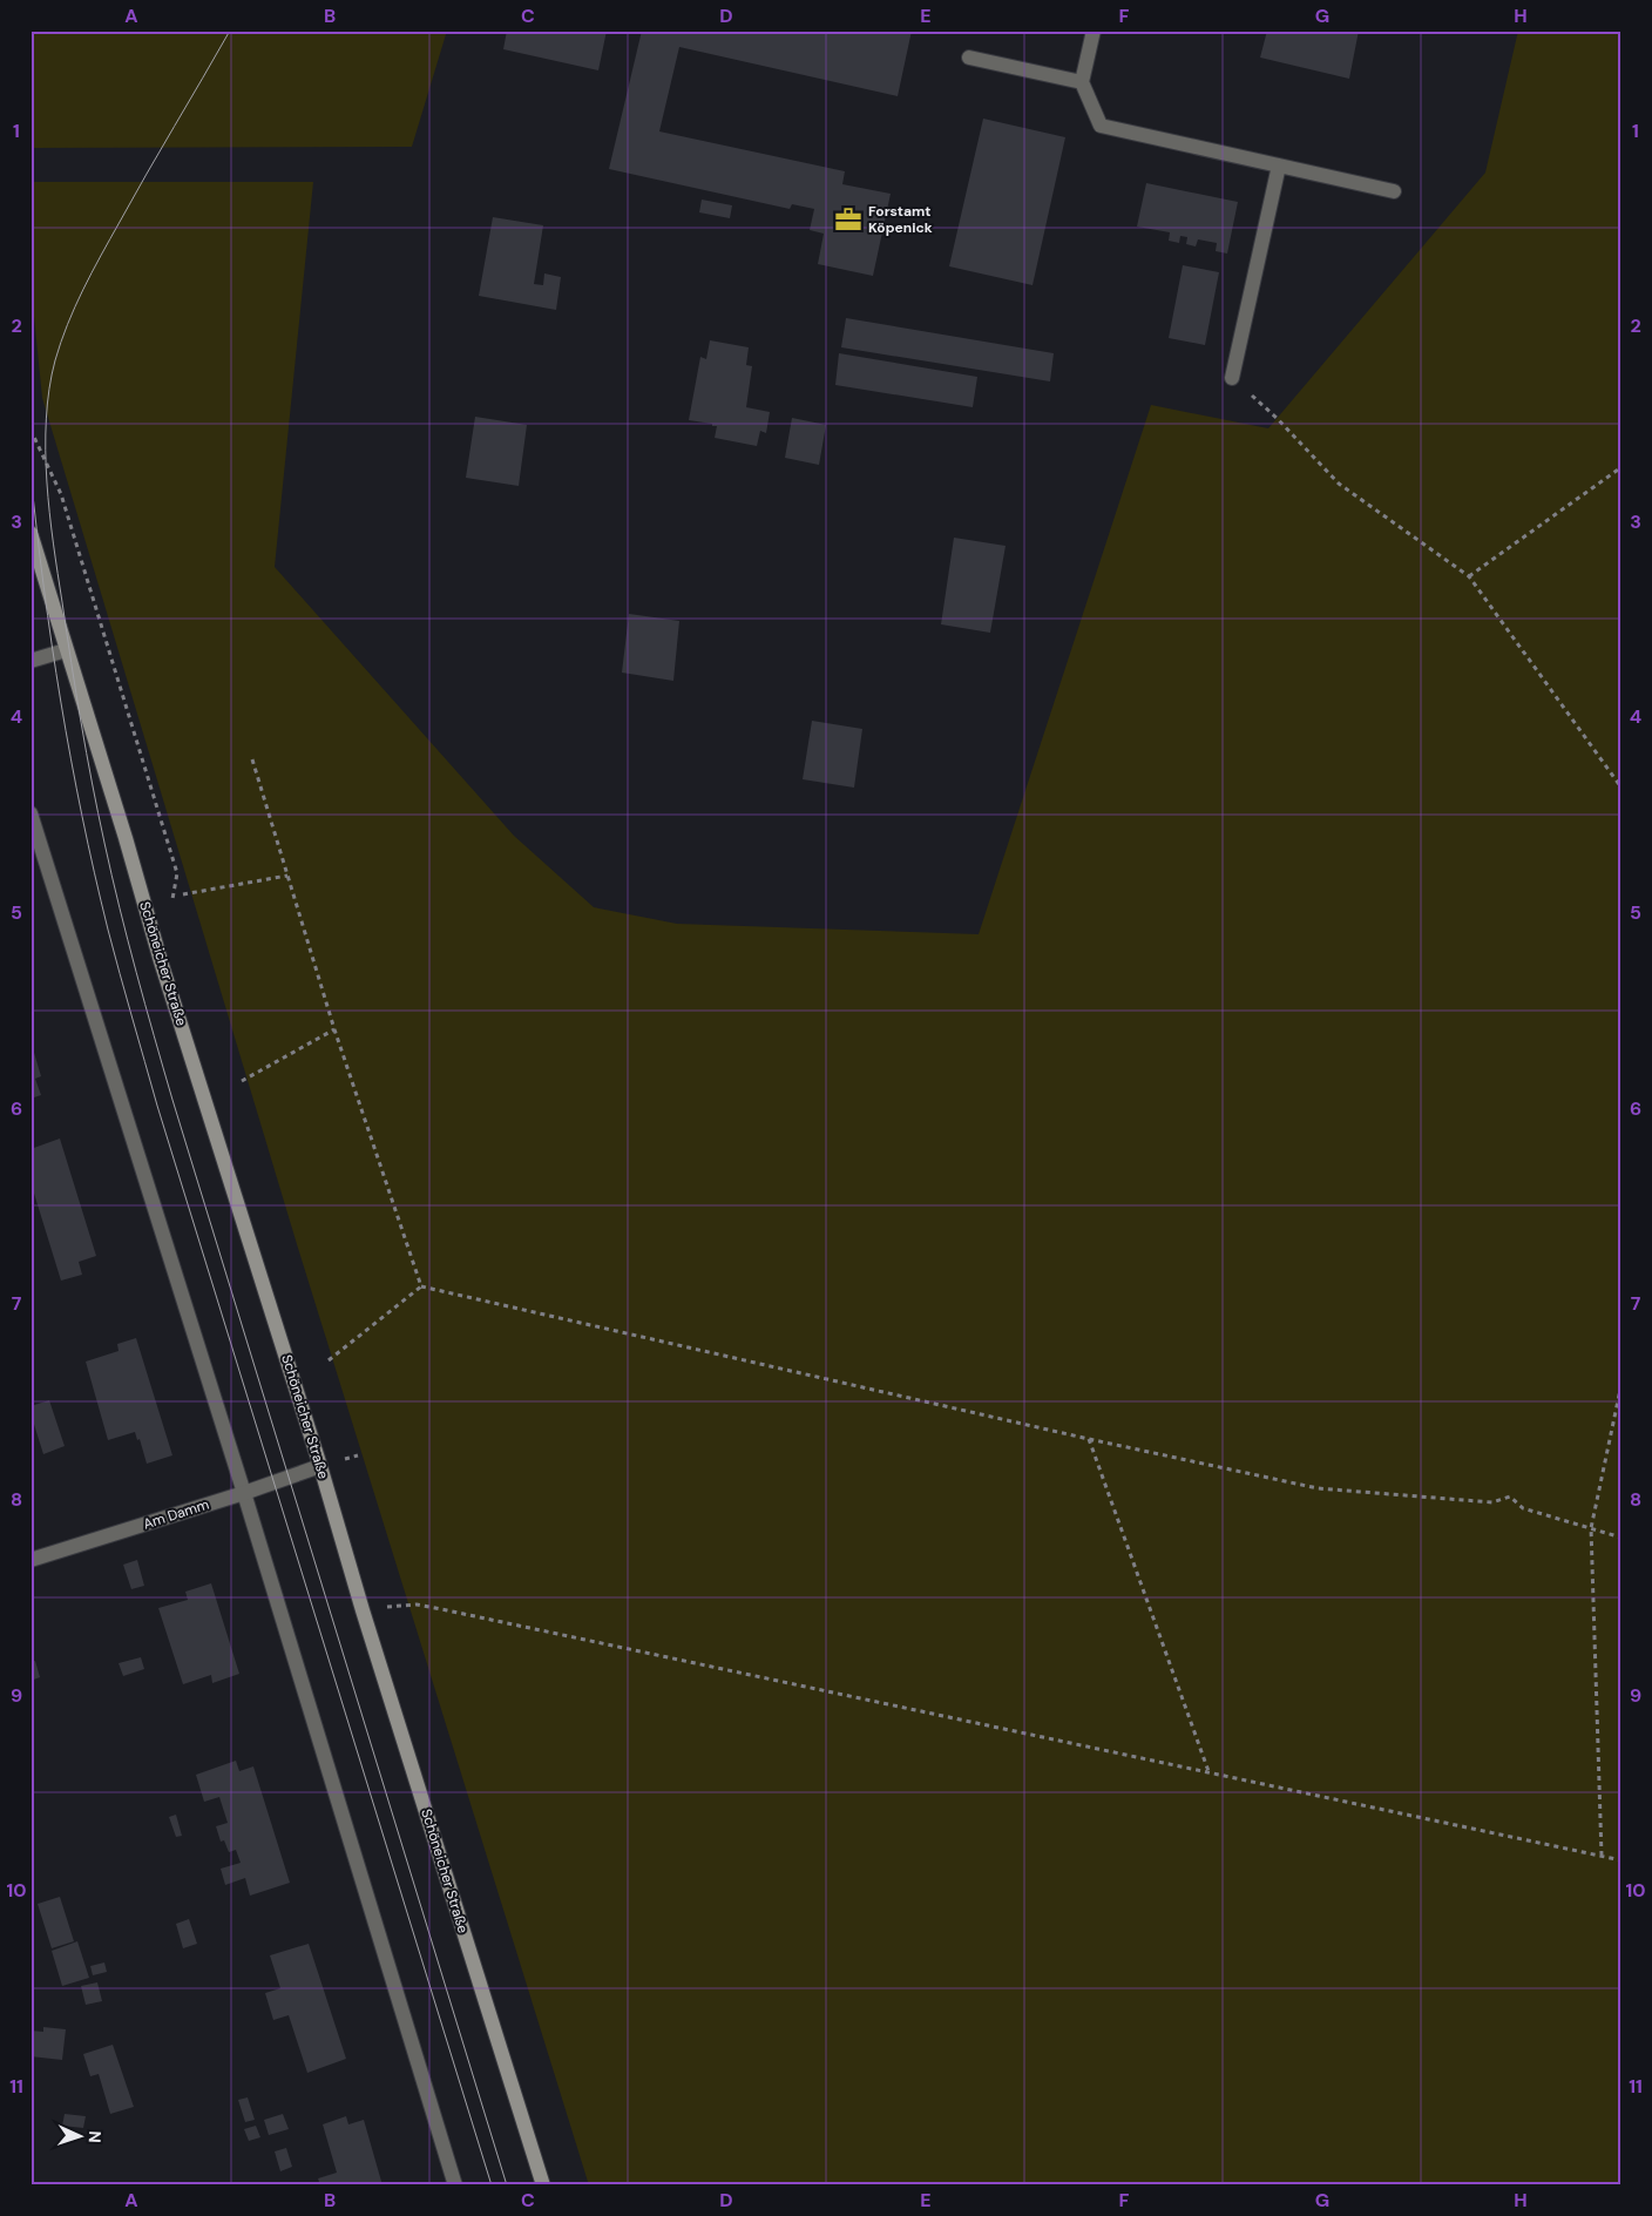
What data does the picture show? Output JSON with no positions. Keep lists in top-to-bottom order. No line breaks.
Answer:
{"streets":{"main road":["Schöneicher Straße"],"street":["Am Damm"]},"crossings":[["Schöneicher Straße","Am Damm"]],"places":{"office":["Forstamt Köpenick"]},"north":"right","grid":{"columns":["A","B","C","D","E","F","G","H"],"rows":["1","2","3","4","5","6","7","8","9","10","11"]}}
